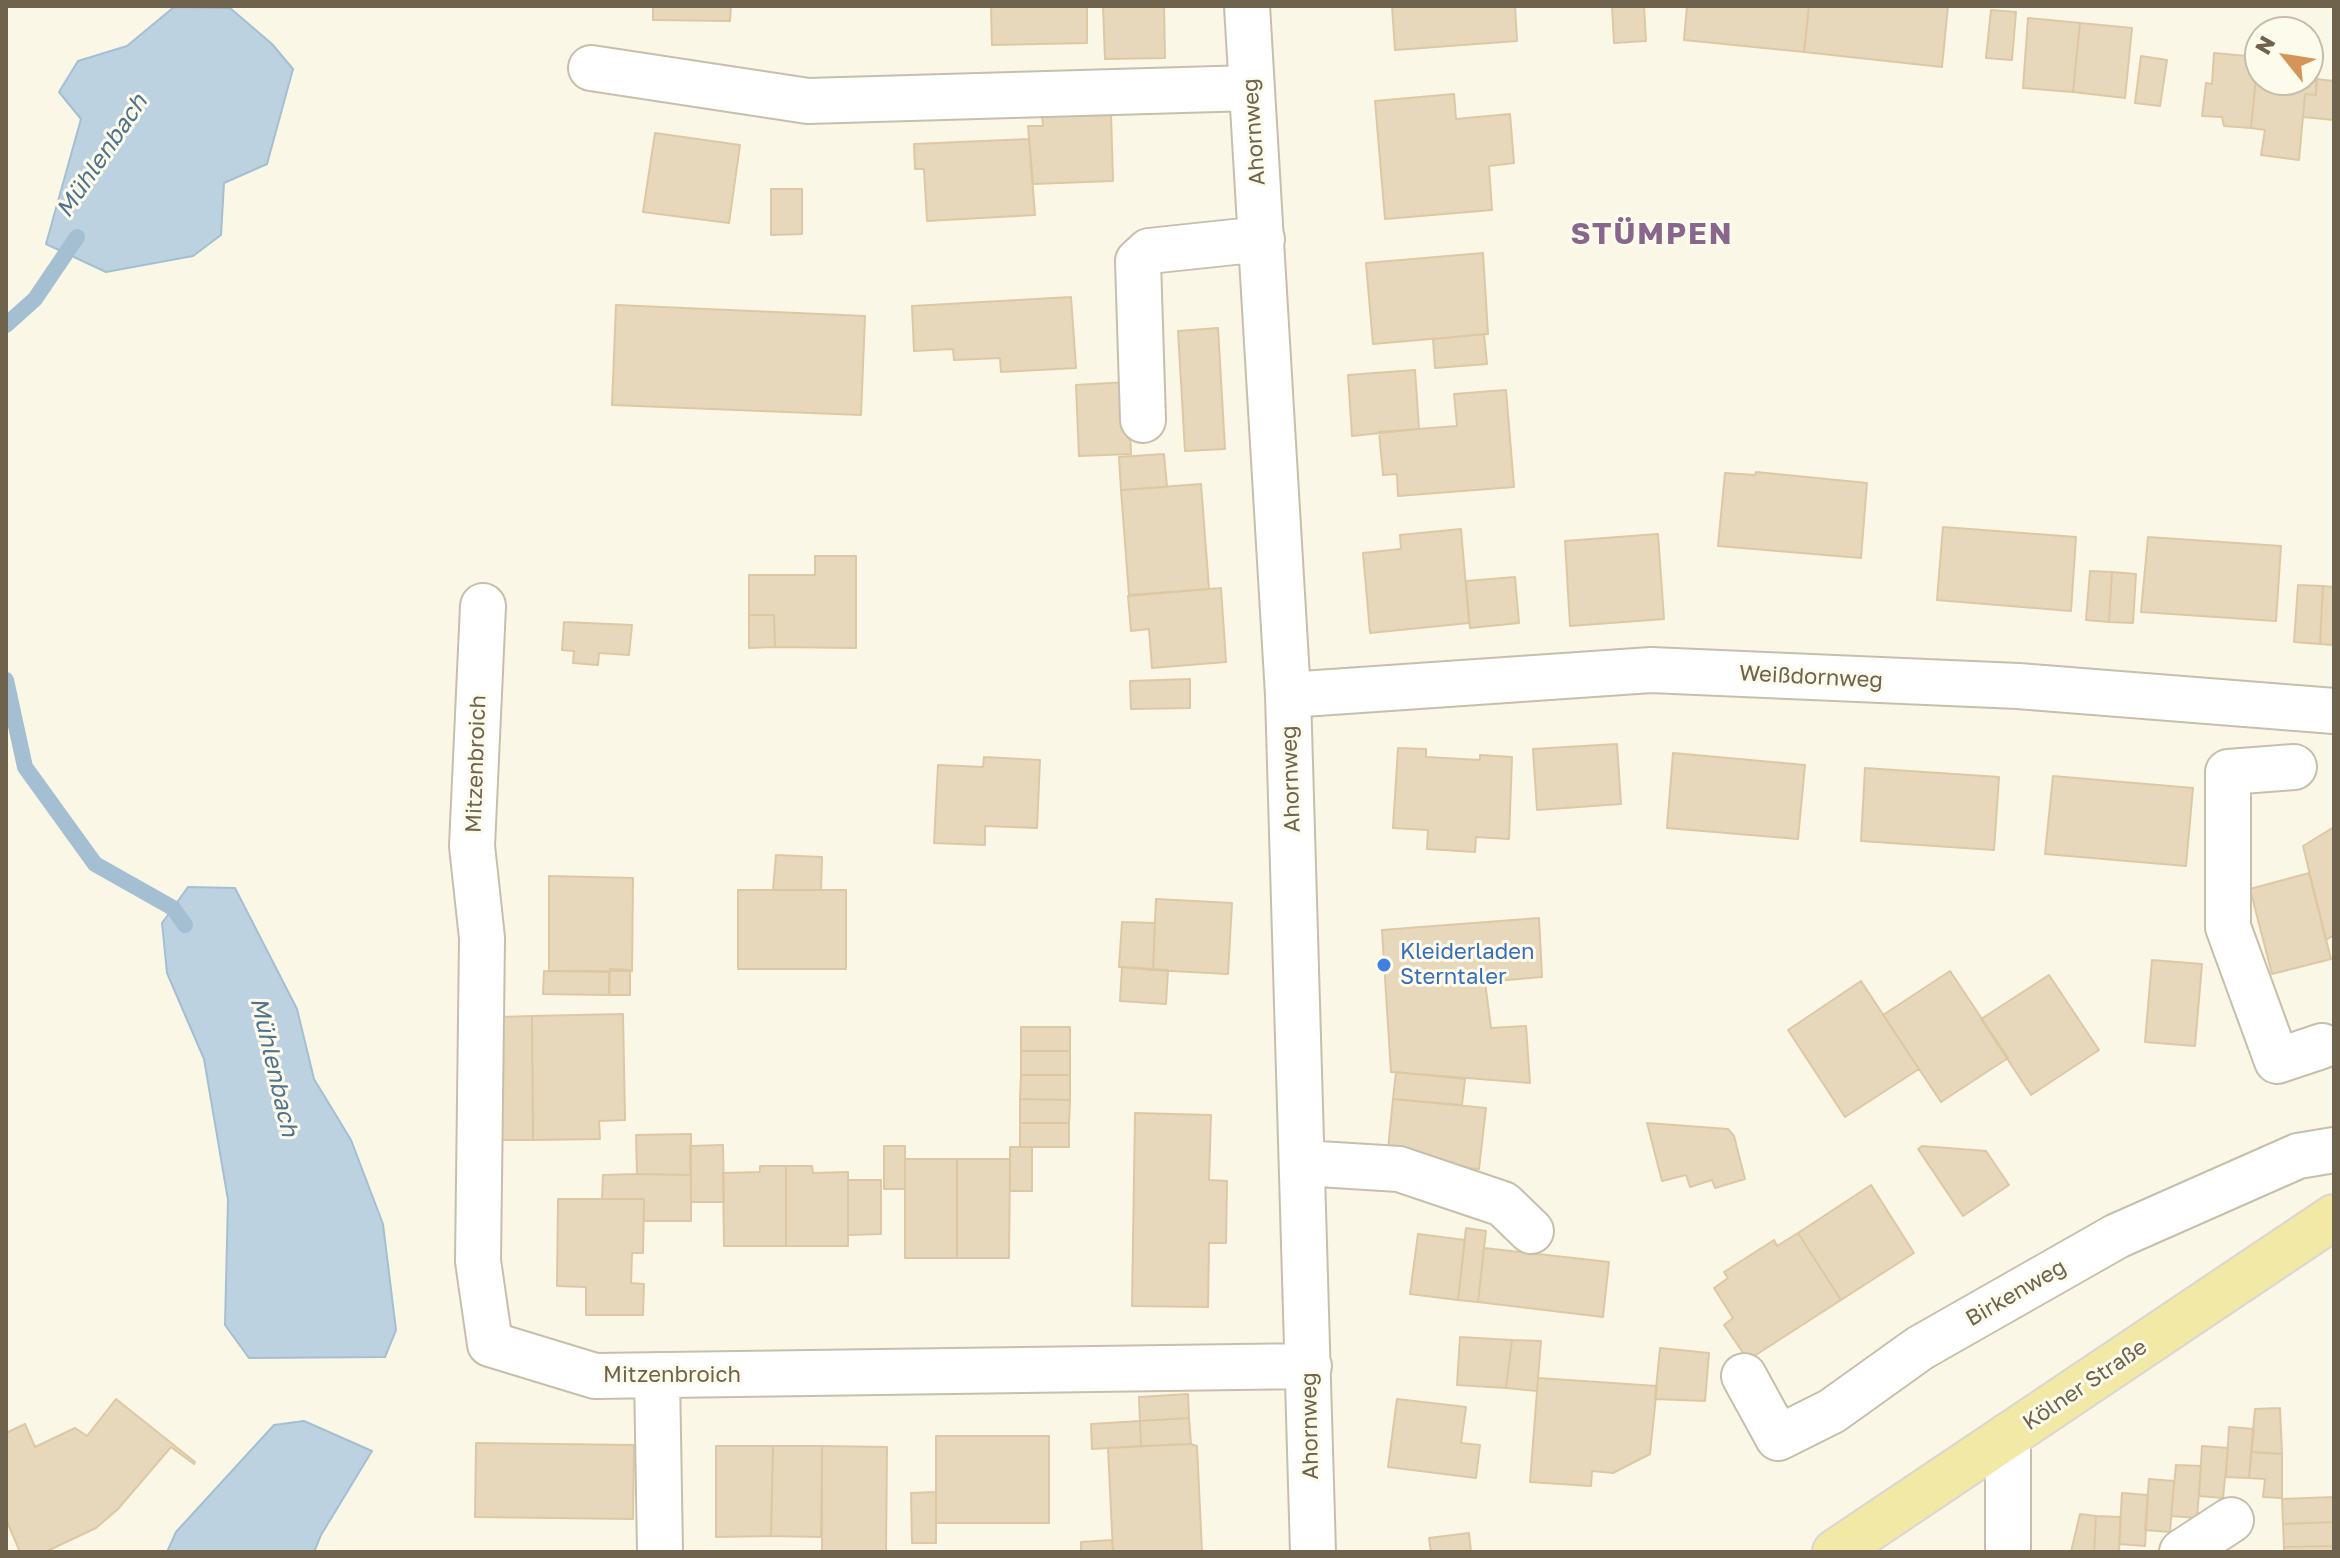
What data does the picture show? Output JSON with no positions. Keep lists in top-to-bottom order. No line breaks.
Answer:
{"streets":{"main road":["Kölner Straße"],"street":["Ahornweg","Weißdornweg","Mitzenbroich","Birkenweg"]},"crossings":[["Ahornweg","Weißdornweg"],["Ahornweg","Mitzenbroich"]],"districts":["STÜMPEN"],"water":["Mühlenbach"],"places":["Kleiderladen Sterntaler"],"north":"top left"}
